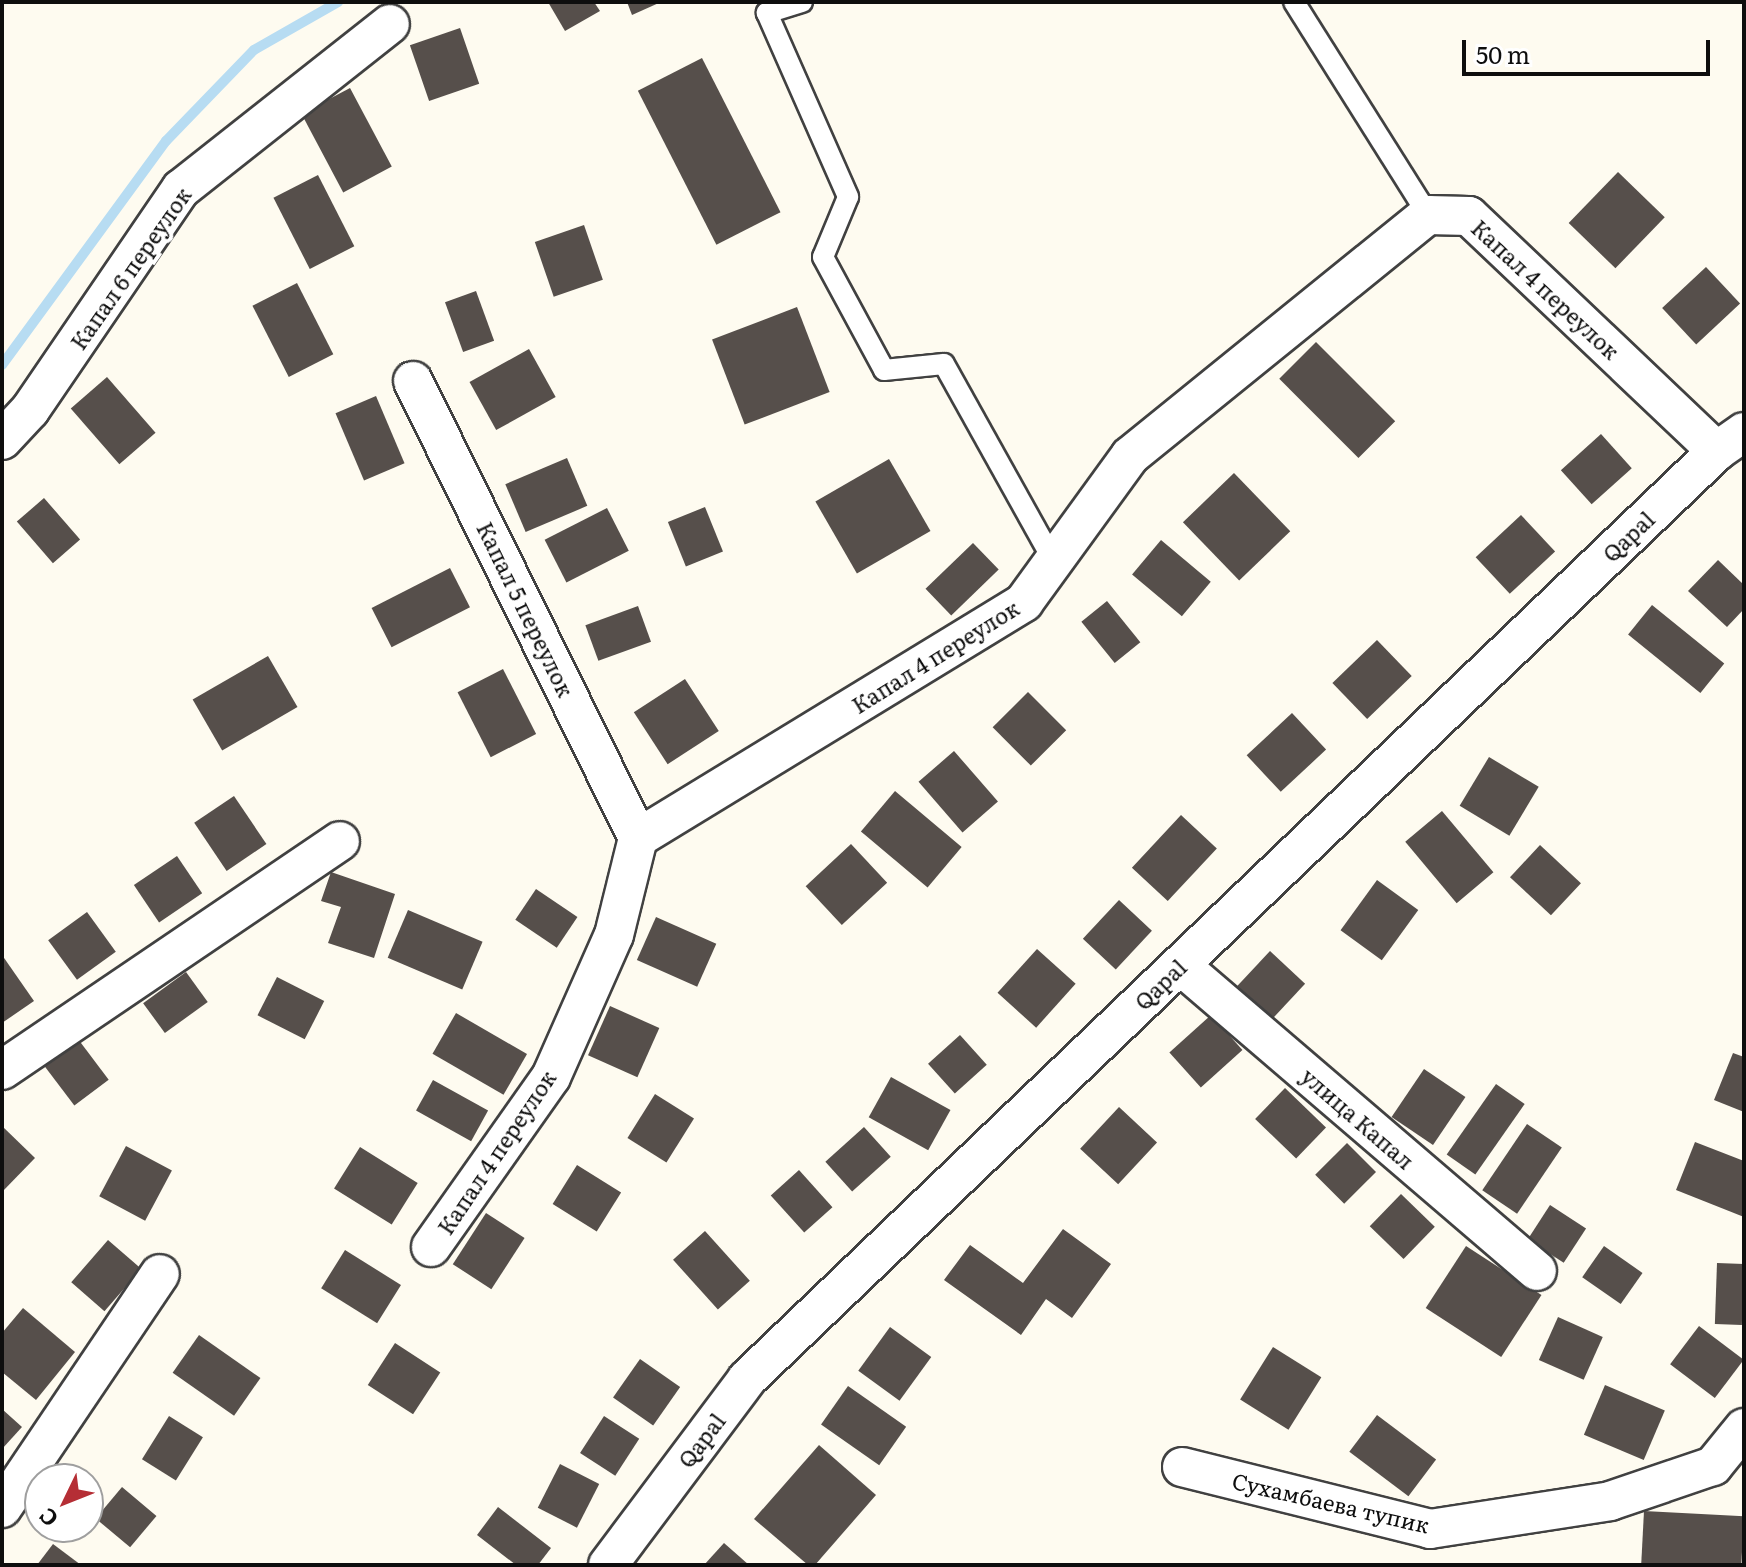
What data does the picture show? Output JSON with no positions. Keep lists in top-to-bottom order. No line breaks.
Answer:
{"streets":{"street":["Капал 6 переулок","Капал 4 переулок","Qapal","Капал 5 переулок","улица Капал","Сухамбаева тупик"]},"crossings":[["Капал 4 переулок","Qapal"],["Капал 4 переулок","Капал 5 переулок"],["Qapal","улица Капал"]],"scale_bar":"50 m","north":"bottom left"}
